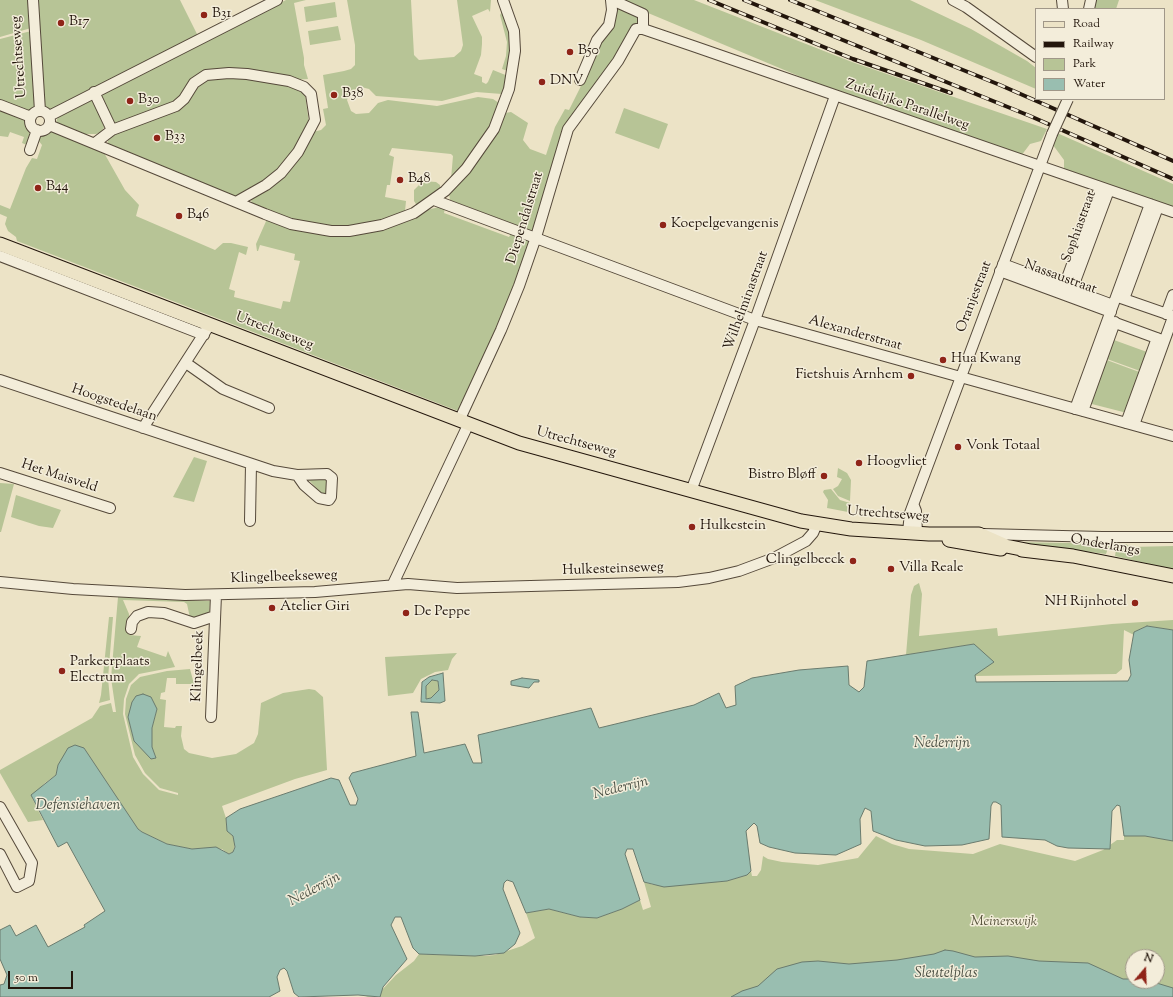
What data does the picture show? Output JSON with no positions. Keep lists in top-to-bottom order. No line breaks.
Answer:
{"streets":{"main road":["Utrechtseweg","Onderlangs"],"street":["Zuidelijke Parallelweg","Diependalstraat","Sophiastraat","Nassaustraat","Oranjestraat","Wilhelminastraat","Alexanderstraat","Hoogstedelaan","Het Maisveld","Hulkesteinseweg","Klingelbeekseweg","Klingelbeek"]},"crossings":[["Utrechtseweg","Diependalstraat"],["Utrechtseweg","Oranjestraat"],["Utrechtseweg","Wilhelminastraat"],["Utrechtseweg","Onderlangs"],["Utrechtseweg","Hulkesteinseweg"],["Zuidelijke Parallelweg","Diependalstraat"],["Zuidelijke Parallelweg","Sophiastraat"],["Zuidelijke Parallelweg","Oranjestraat"],["Zuidelijke Parallelweg","Wilhelminastraat"],["Diependalstraat","Alexanderstraat"],["Sophiastraat","Nassaustraat"],["Nassaustraat","Oranjestraat"],["Oranjestraat","Alexanderstraat"],["Oranjestraat","Onderlangs"],["Wilhelminastraat","Alexanderstraat"],["Hulkesteinseweg","Klingelbeekseweg"],["Klingelbeekseweg","Klingelbeek"]],"water":["Nederrijn","Defensiehaven","Sleutelplas"],"parks":["Meinerswijk"],"places":["B31","B17","B50","DNV","B38","B30","B33","B48","B44","B46","Koepelgevangenis","Hua Kwang","Fietshuis Arnhem","Vonk Totaal","Hoogvliet","Bistro Bløff","Hulkestein","Clingelbeeck","Villa Reale","NH Rijnhotel","Atelier Giri","De Peppe","Parkeerplaats Electrum"],"legend":["Road","Railway","Park","Water"],"scale_bar":"50 m","north":"top"}
